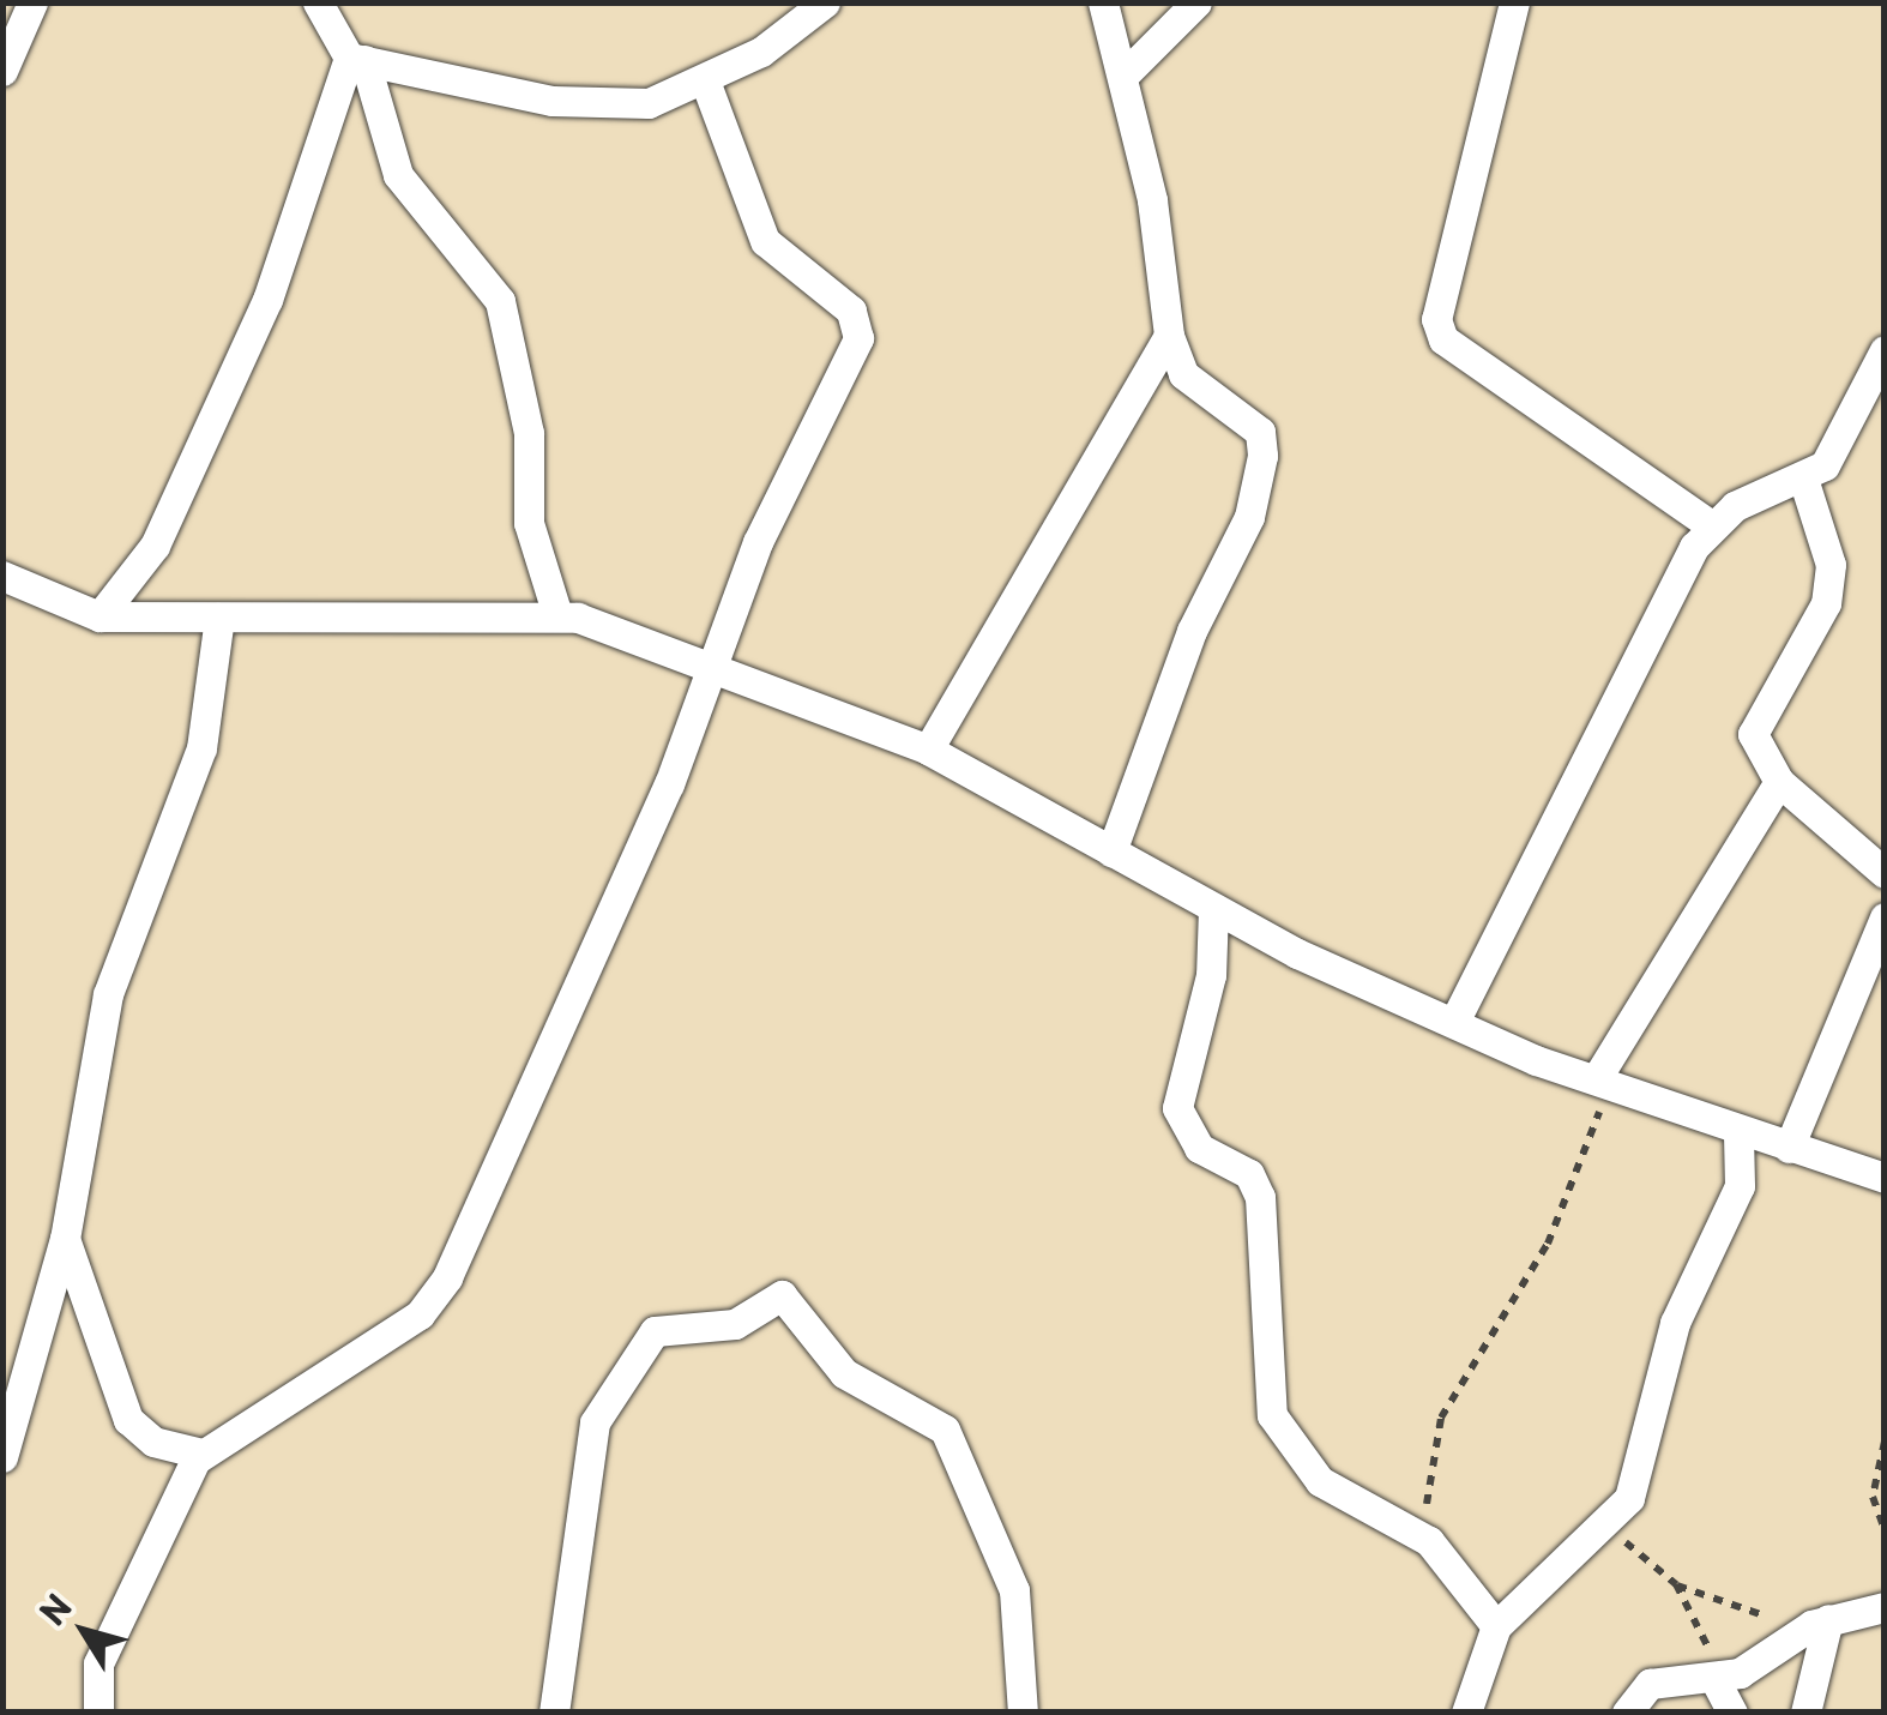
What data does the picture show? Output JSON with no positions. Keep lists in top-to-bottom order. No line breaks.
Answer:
{"north":"top left"}
